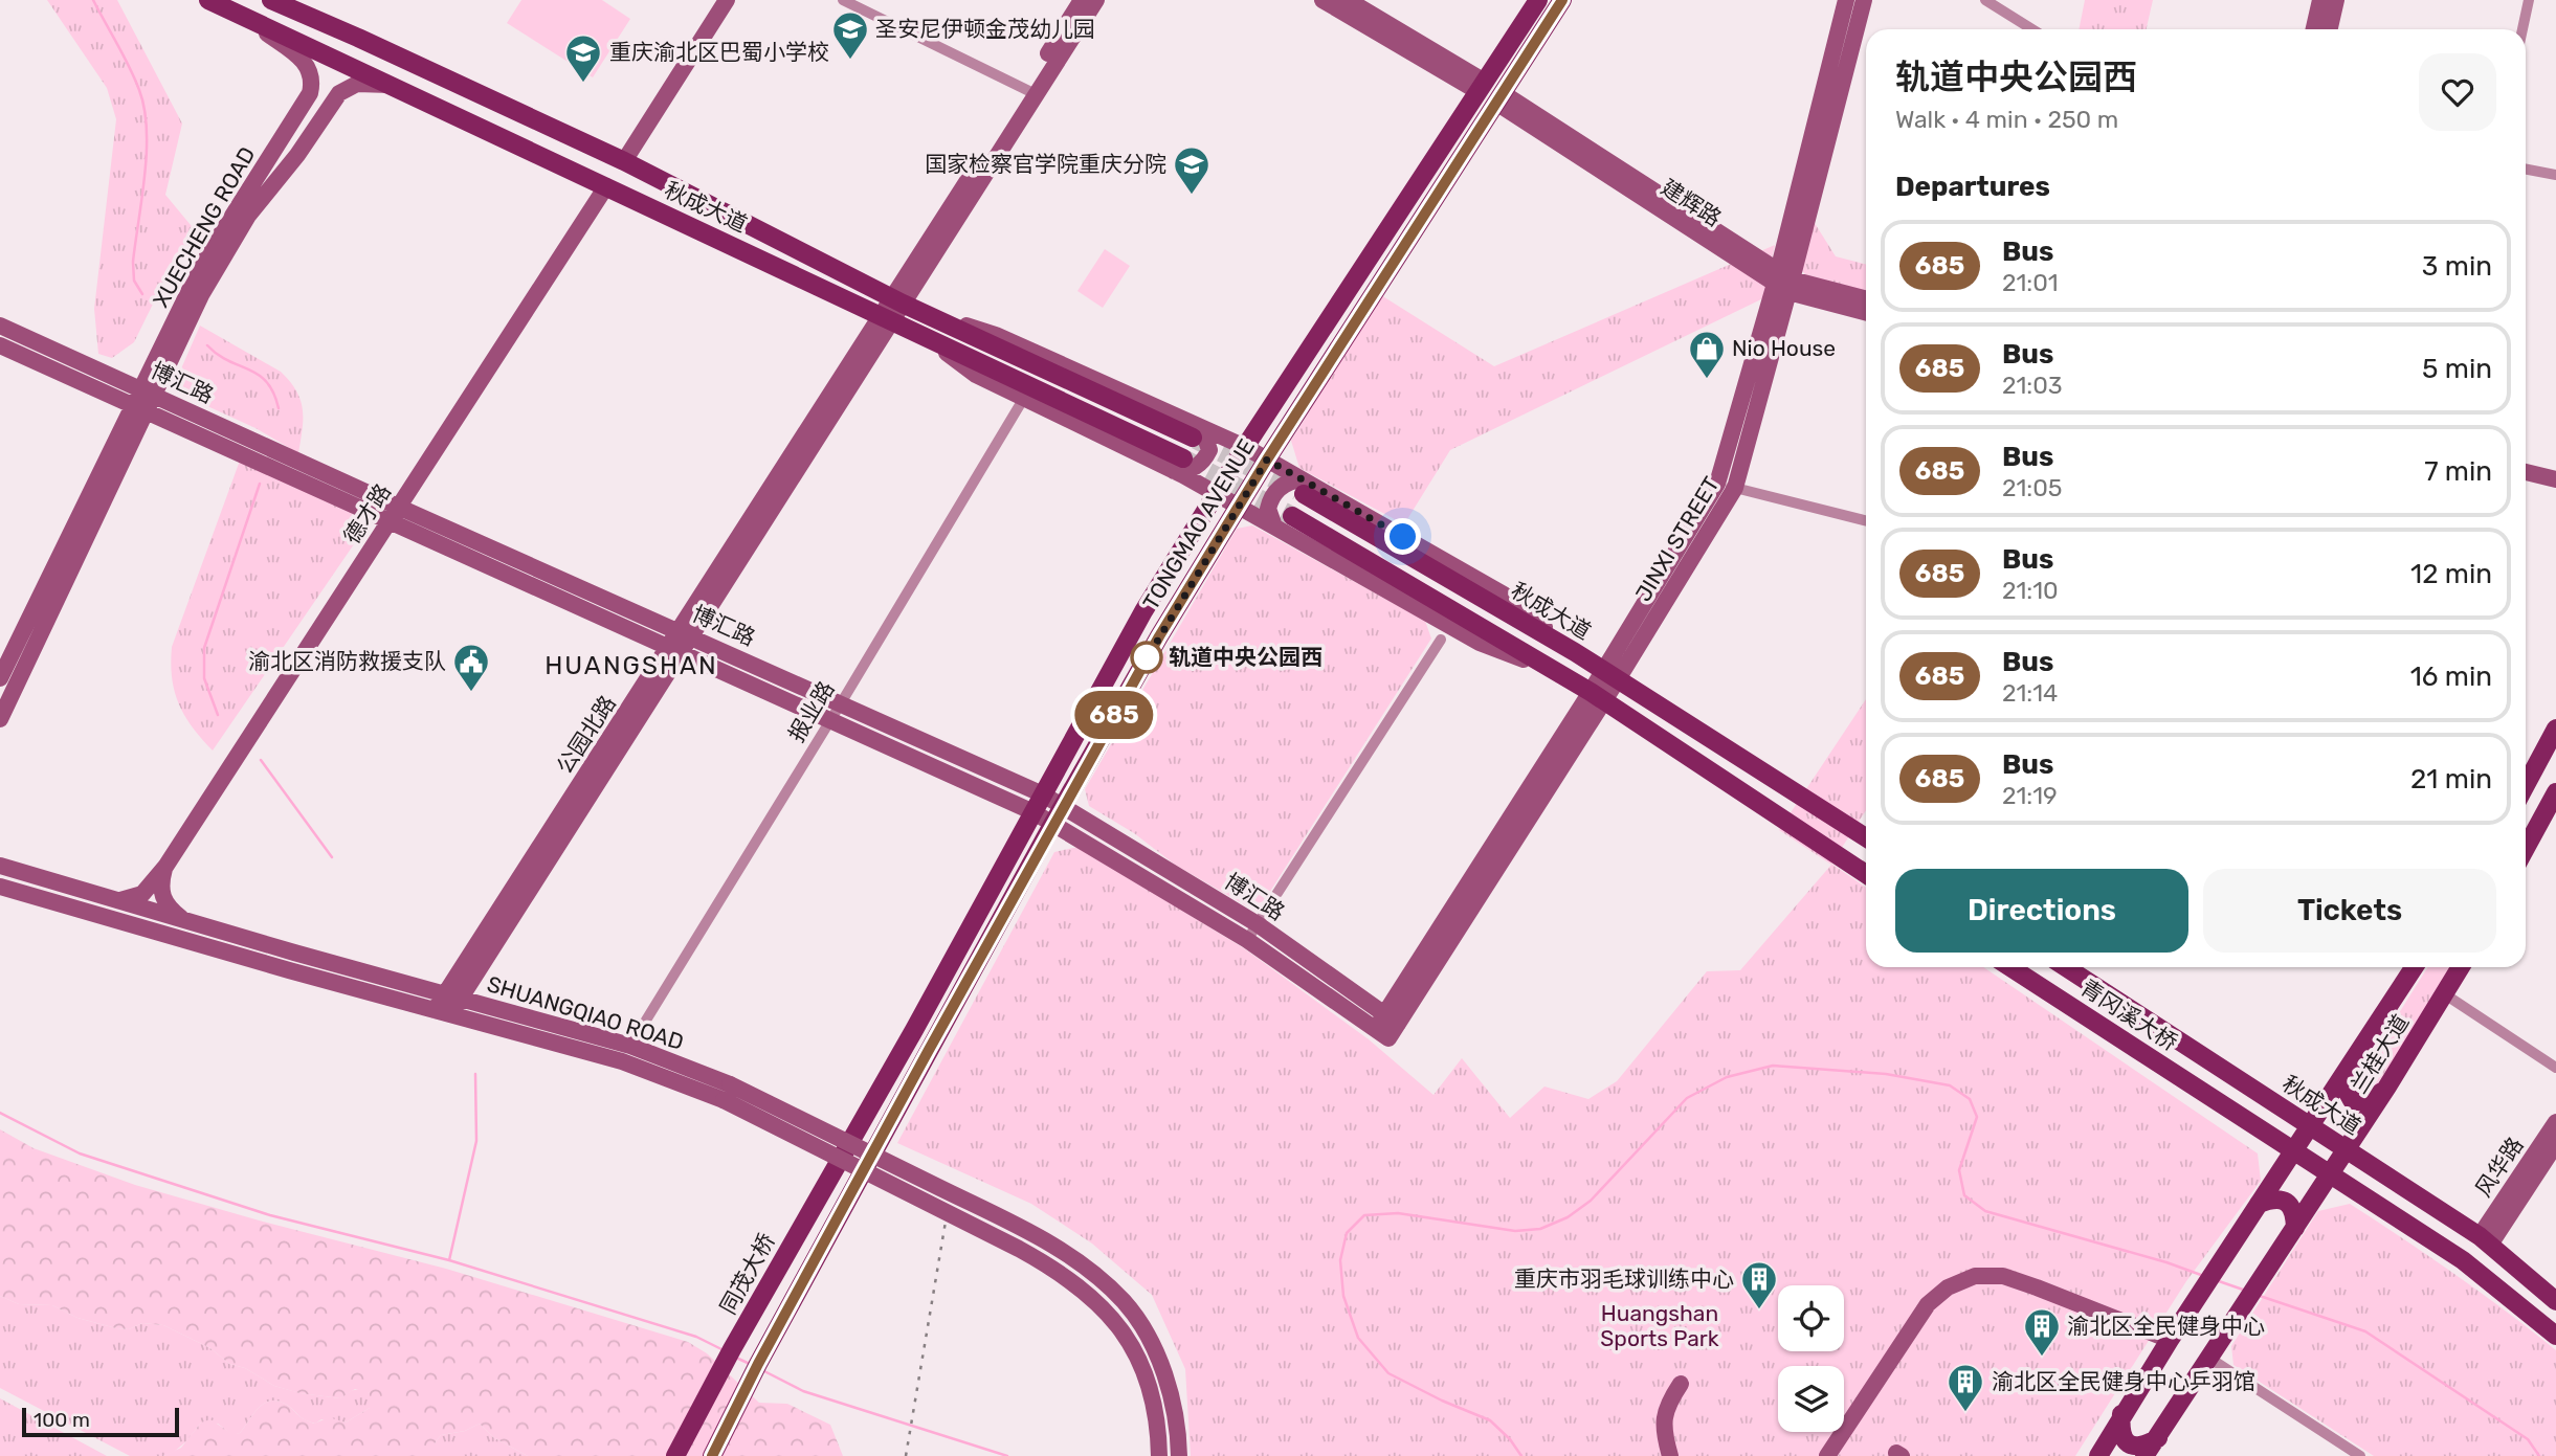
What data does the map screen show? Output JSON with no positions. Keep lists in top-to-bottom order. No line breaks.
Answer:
{"streets":{"main road":["建辉路","秋成大道","XUECHENG ROAD","博汇路","德才路","TONGMAO AVENUE","JINXI STREET","公园北路","SHUANGQIAO ROAD","青冈溪大桥","兰桂大道","风华路","同茂大桥"],"street":["报业路"]},"crossings":[["建辉路","TONGMAO AVENUE"],["建辉路","JINXI STREET"],["秋成大道","XUECHENG ROAD"],["秋成大道","德才路"],["秋成大道","JINXI STREET"],["秋成大道","公园北路"],["秋成大道","兰桂大道"],["秋成大道","风华路"],["XUECHENG ROAD","博汇路"],["博汇路","德才路"],["博汇路","TONGMAO AVENUE"],["博汇路","JINXI STREET"],["博汇路","报业路"],["博汇路","公园北路"],["德才路","SHUANGQIAO ROAD"],["TONGMAO AVENUE","同茂大桥"],["报业路","SHUANGQIAO ROAD"],["公园北路","SHUANGQIAO ROAD"],["青冈溪大桥","兰桂大道"]],"districts":["HUANGSHAN"],"parks":["Huangshan Sports Park"],"places":{"school or university":["圣安尼伊顿金茂幼儿园","重庆渝北区巴蜀小学校","国家检察官学院重庆分院"],"shop":["Nio House"],"other":["轨道中央公园西"],"public building":["渝北区消防救援支队"],"building":["重庆市羽毛球训练中心","渝北区全民健身中心","渝北区全民健身中心乒羽馆"]},"lines":["bus line 685"],"scale_bar":"100 m","page":{"on_map":"685","heading":[["轨道中央公园西","Walk · 4 min · 250 m"],"Departures"],"list":[{"mark":"685","name":"Bus","note":"21:01","value":"3 min"},{"mark":"685","name":"Bus","note":"21:03","value":"5 min"},{"mark":"685","name":"Bus","note":"21:05","value":"7 min"},{"mark":"685","name":"Bus","note":"21:10","value":"12 min"},{"mark":"685","name":"Bus","note":"21:14","value":"16 min"},{"mark":"685","name":"Bus","note":"21:19","value":"21 min"}],"buttons":["Directions","Tickets"],"scale":"100 m"}}
